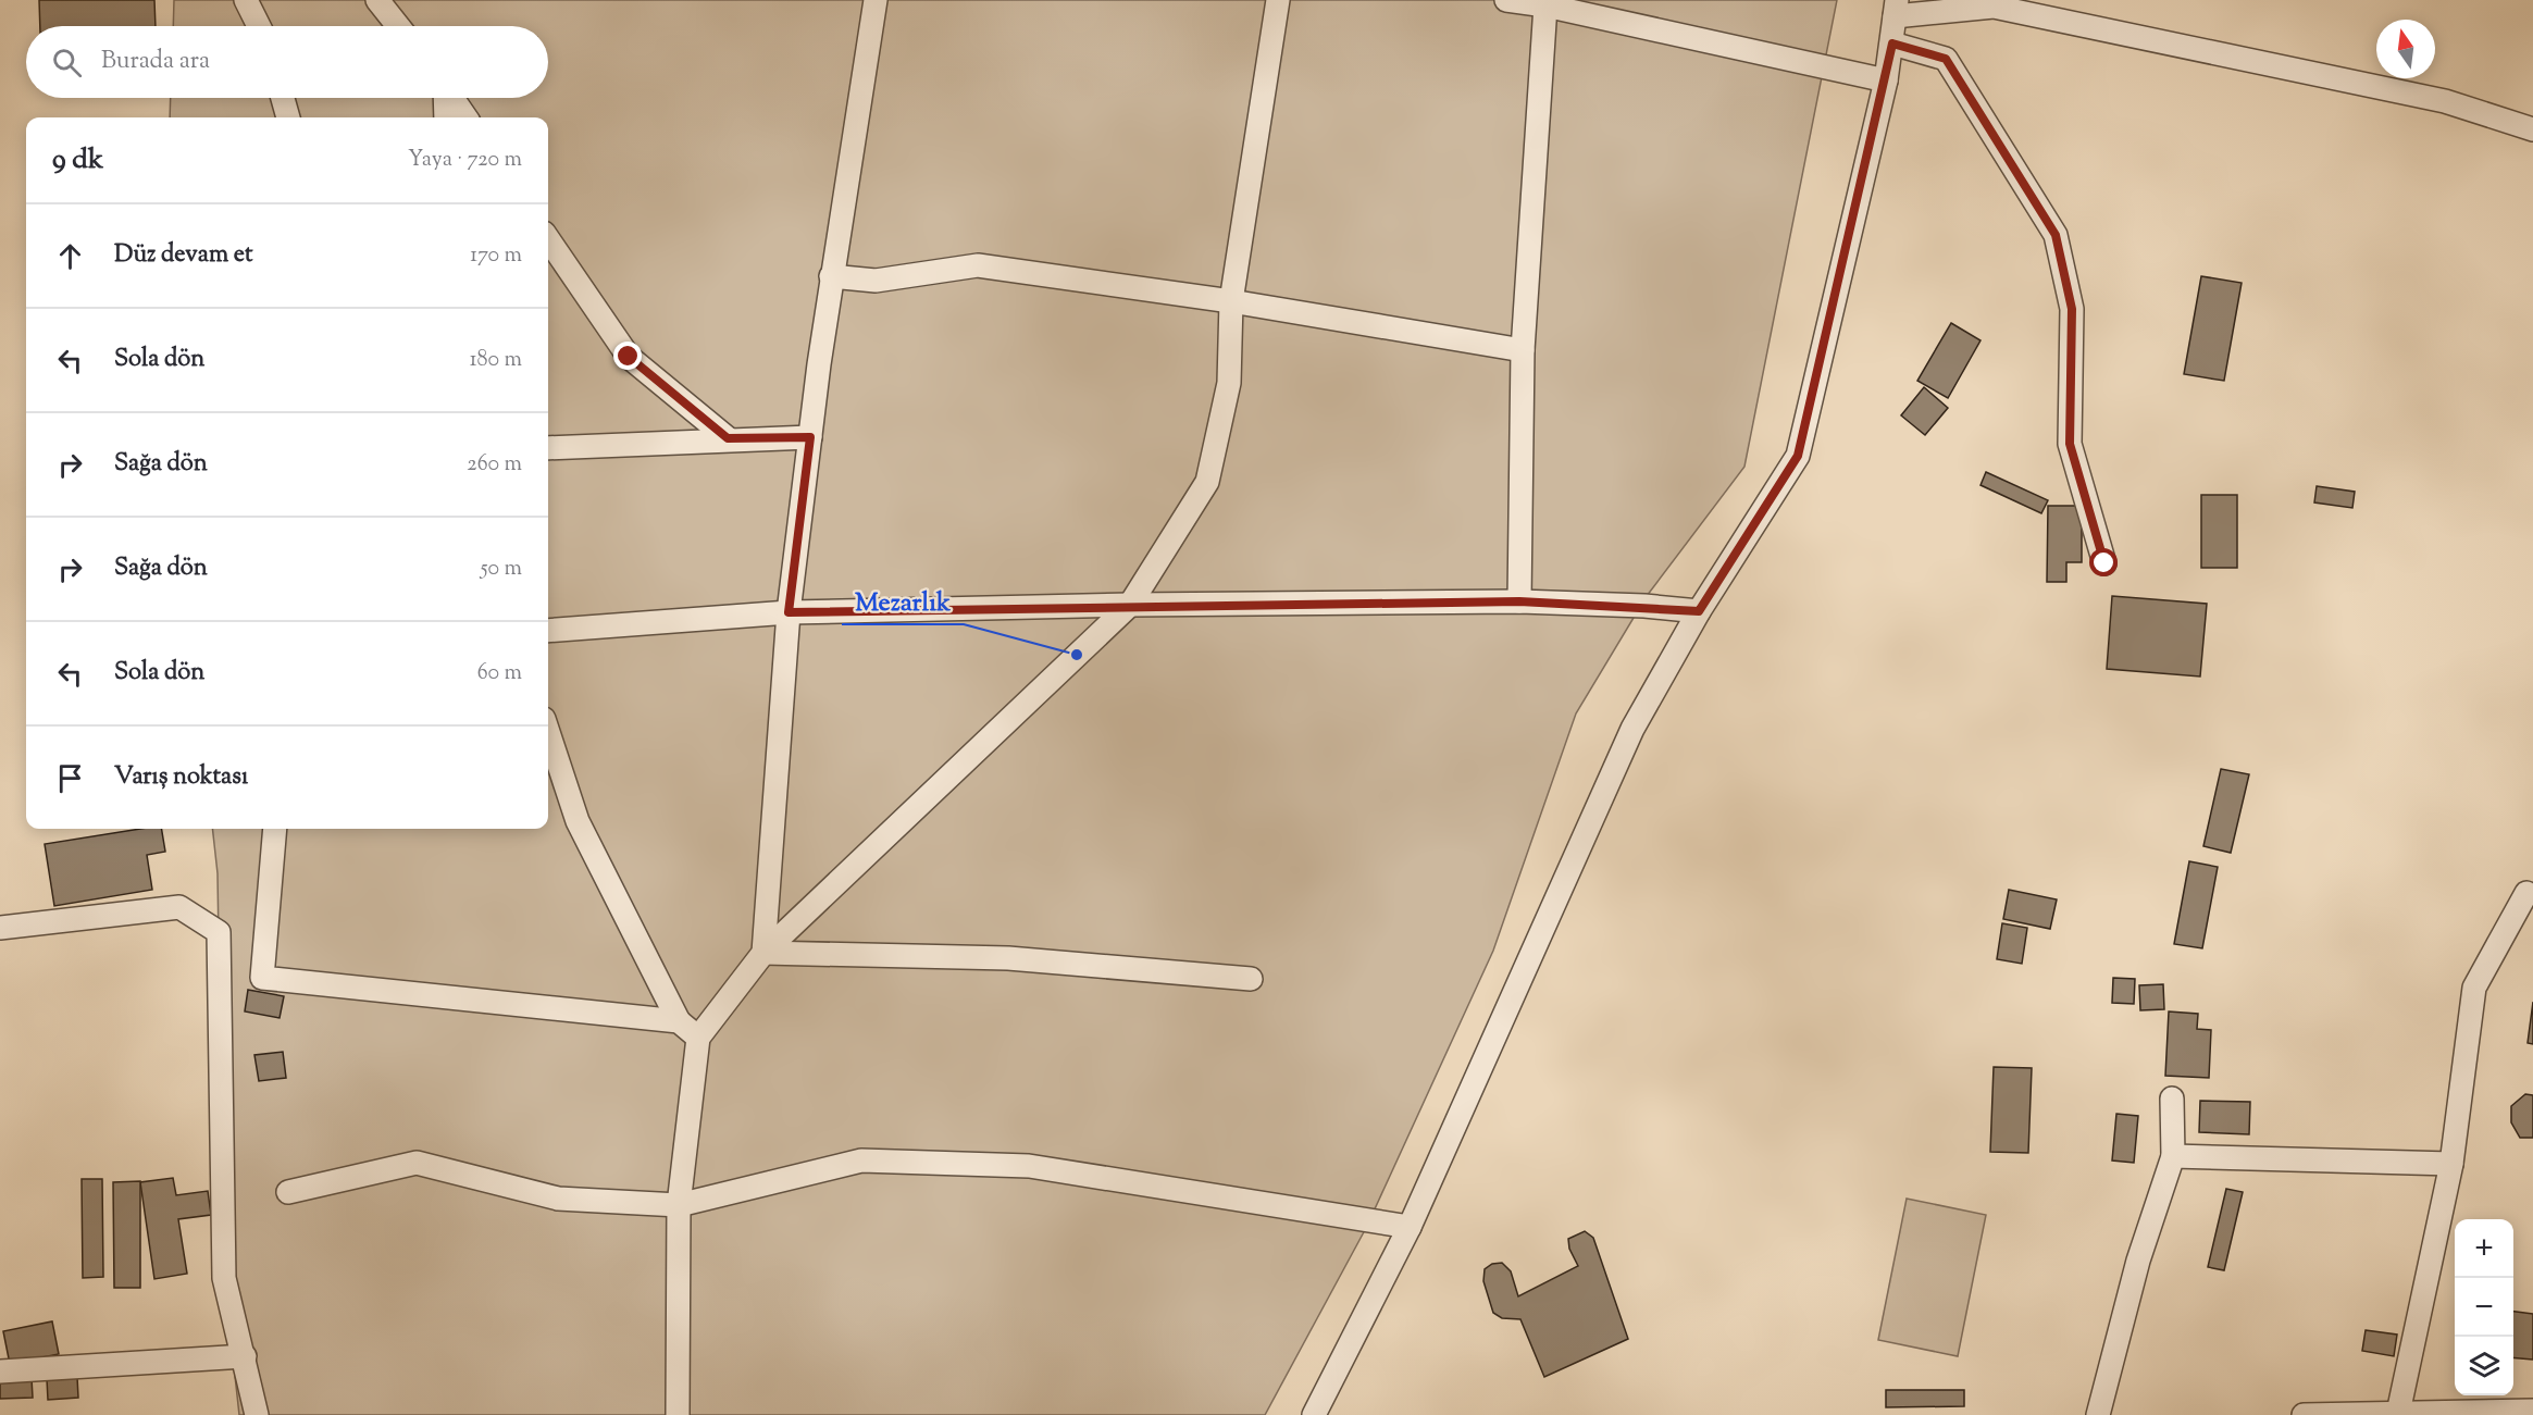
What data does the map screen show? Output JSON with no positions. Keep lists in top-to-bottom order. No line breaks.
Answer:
{"places":["Mezarlık"],"north":"top","page":{"search":"Burada ara","heading":["9 dk","Yaya · 720 m"],"list":[["Düz devam et","170 m"],["Sola dön","180 m"],["Sağa dön","260 m"],["Sağa dön","50 m"],["Sola dön","60 m"],"Varış noktası"],"map_buttons":["+","−"]}}
